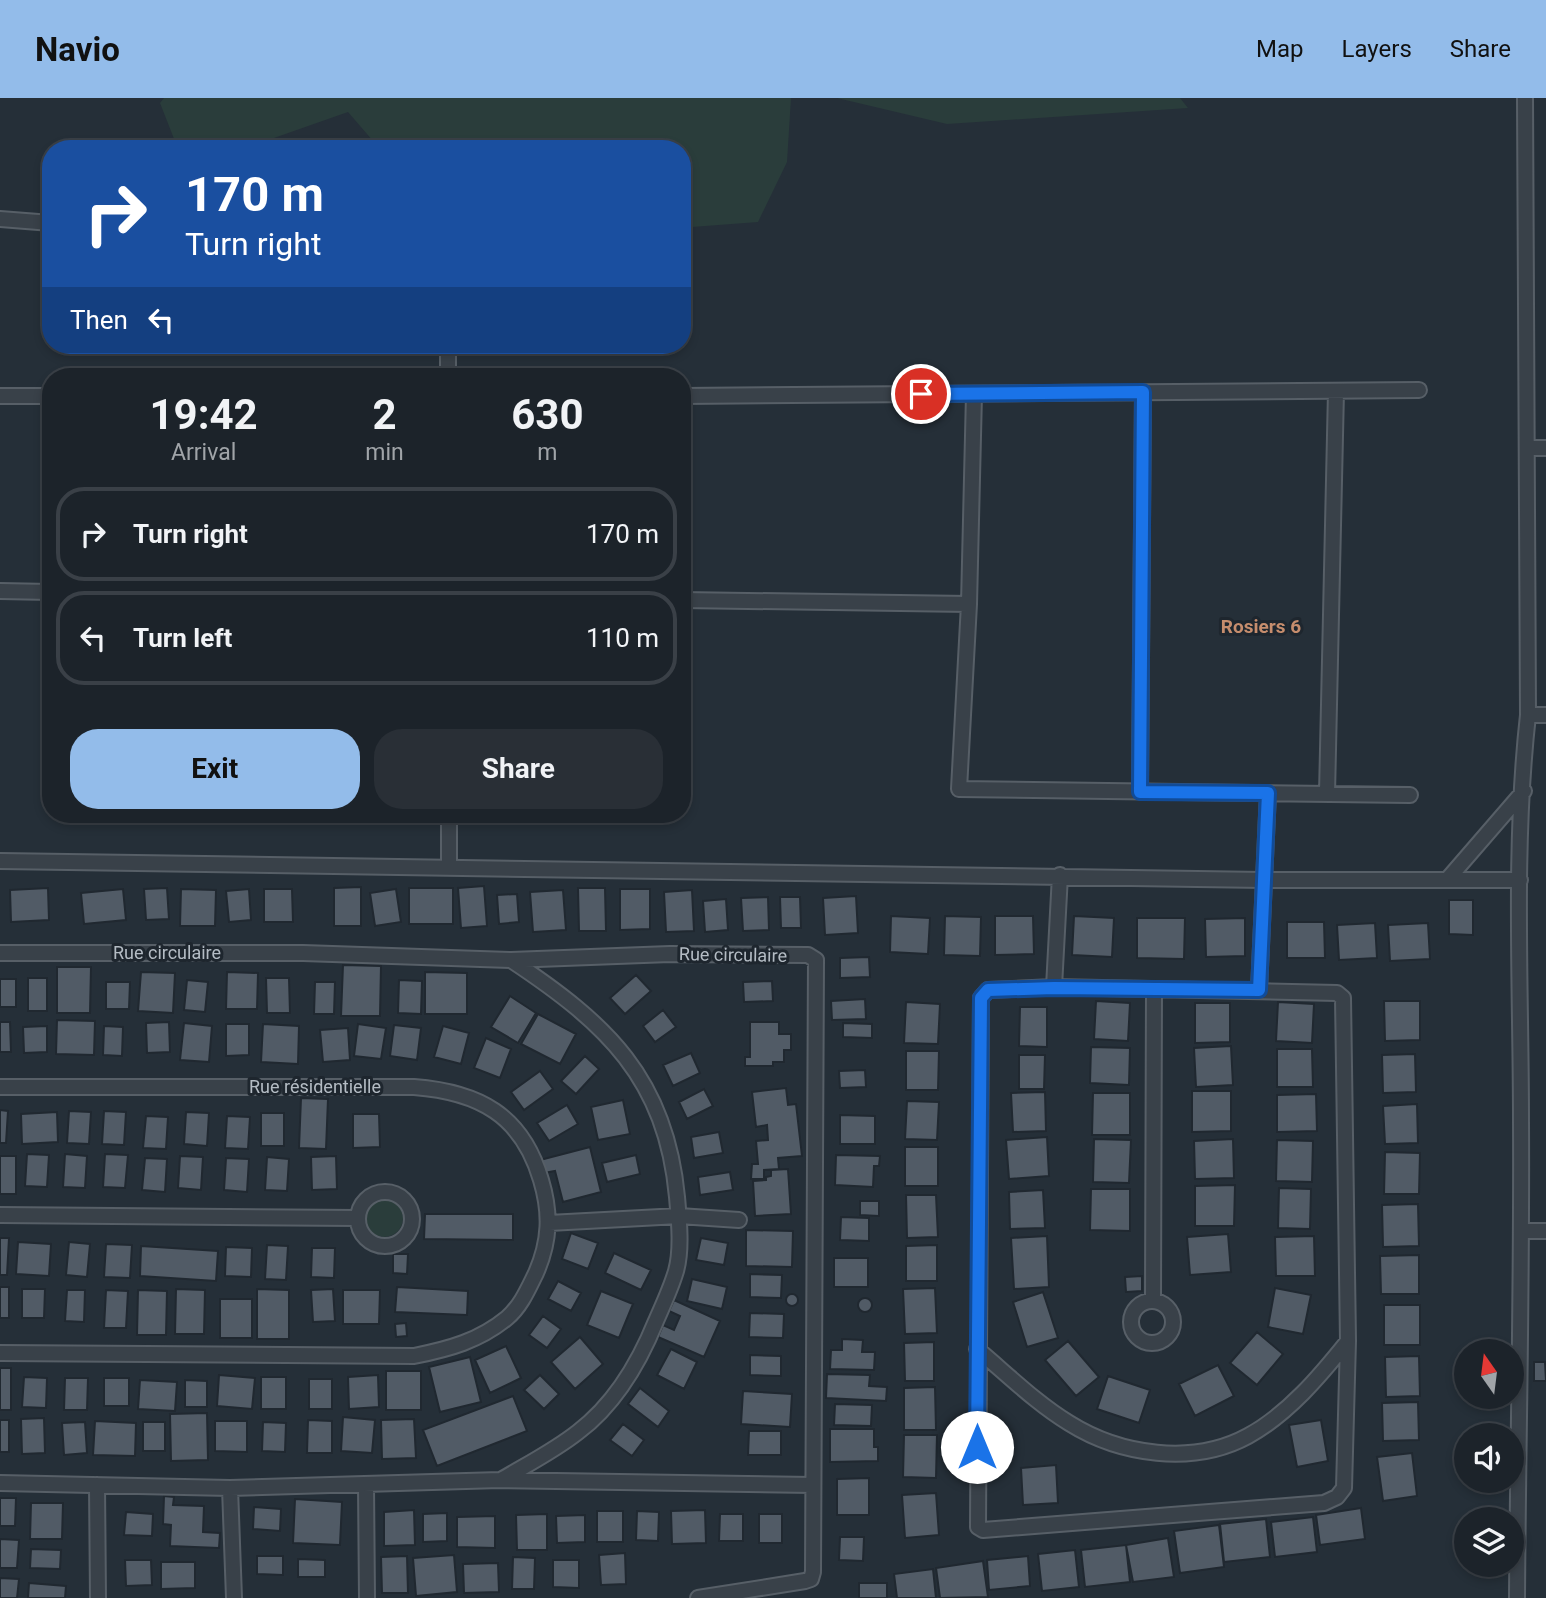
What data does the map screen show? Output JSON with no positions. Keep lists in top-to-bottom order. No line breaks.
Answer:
{"streets":{"street":["Rue circulaire","Rue résidentielle"]},"districts":["Rosiers 6"],"north":"top","page":{"header":"Navio","nav":["Map","Layers","Share"],"turn":["170 m","Turn right"],"then":"Then","eta":["19:42","Arrival","2","min","630","m"],"list":[{"name":"Turn right","value":"170 m"},{"name":"Turn left","value":"110 m"}],"buttons":["Exit","Share"]}}
